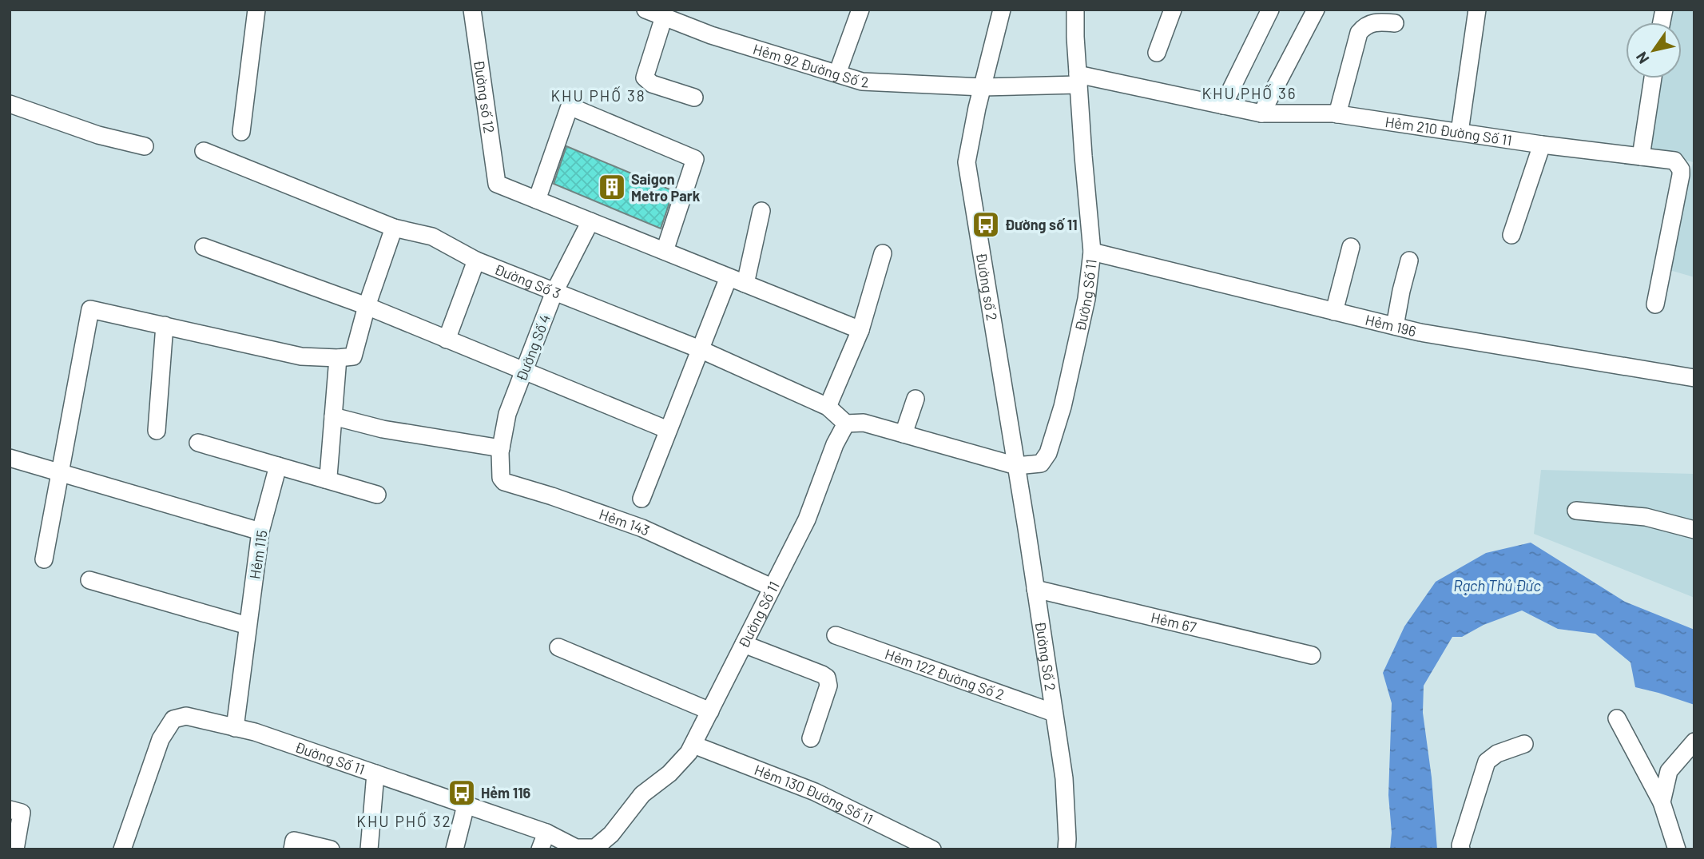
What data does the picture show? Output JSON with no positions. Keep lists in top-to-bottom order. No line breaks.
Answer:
{"streets":{"street":["Hẻm 92 Đường Số 2","Đường số 12","Hẻm 210 Đường Số 11","Đường Số 3","Đường số 2","Đường Số 11","Hẻm 196","Đường Số 4","Hẻm 143","Hẻm 115","Hẻm 67","Đường Số 2","Hẻm 122 Đường Số 2","Hẻm 130 Đường Số 11"]},"crossings":[["Hẻm 92 Đường Số 2","Hẻm 210 Đường Số 11"],["Hẻm 92 Đường Số 2","Đường số 2"],["Hẻm 92 Đường Số 2","Đường Số 11"],["Hẻm 210 Đường Số 11","Đường Số 11"],["Đường Số 3","Đường Số 11"],["Đường Số 3","Đường Số 4"],["Đường số 2","Đường Số 11"],["Đường số 2","Đường Số 2"],["Đường Số 11","Hẻm 196"],["Đường Số 11","Hẻm 143"],["Đường Số 11","Hẻm 115"],["Đường Số 11","Đường Số 2"],["Đường Số 11","Hẻm 130 Đường Số 11"],["Đường Số 4","Hẻm 143"],["Hẻm 67","Đường Số 2"],["Đường Số 2","Hẻm 122 Đường Số 2"]],"districts":["KHU PHỐ 36","KHU PHỐ 38","KHU PHỐ 32"],"water":["Rạch Thủ Đức"],"places":{"building":["Saigon Metro Park"],"bus stop":["Đường số 11","Hẻm 116"]},"north":"bottom left"}
